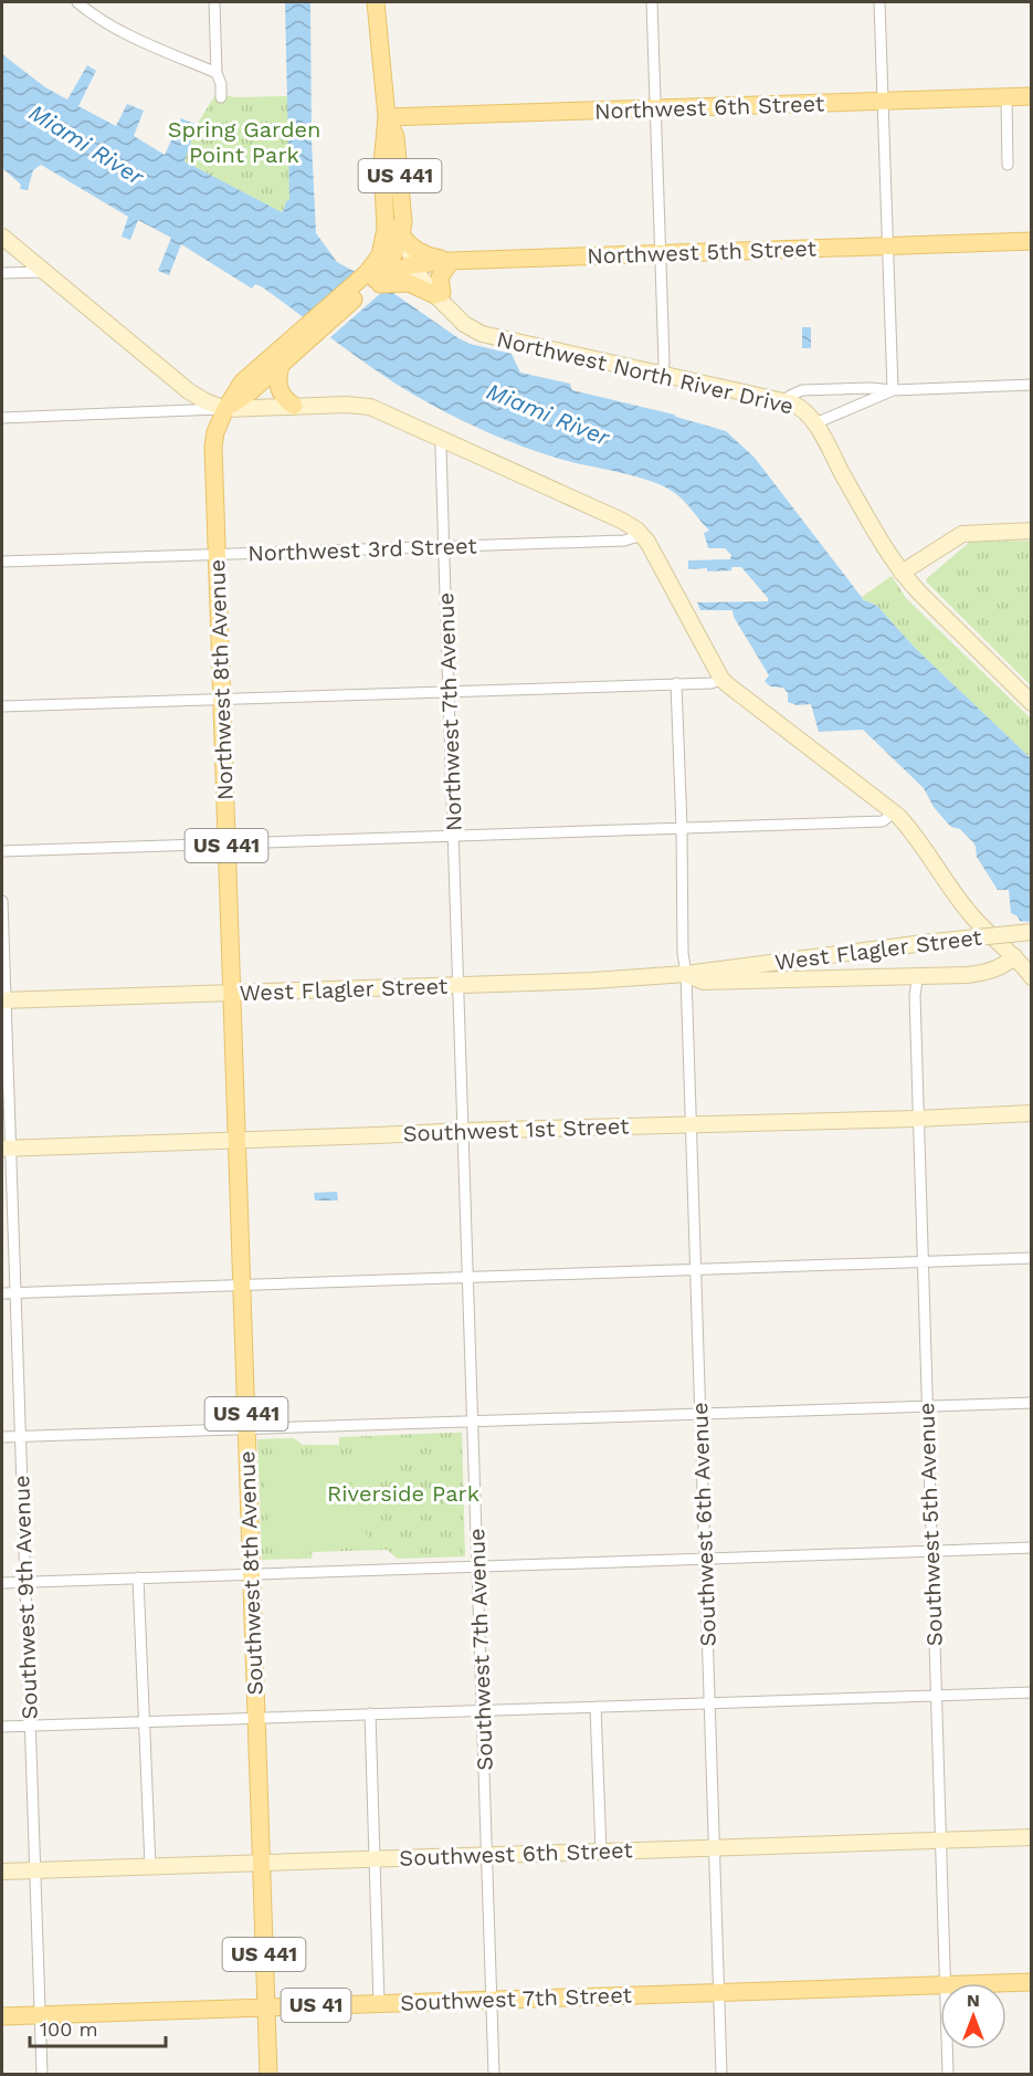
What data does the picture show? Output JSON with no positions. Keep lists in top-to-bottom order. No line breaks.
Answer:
{"streets":{"main road":["Northwest 6th Street","US 441","Northwest 5th Street","Northwest 8th Avenue","Southwest 8th Avenue","Southwest 7th Street","US 41"],"street":["Northwest North River Drive","Northwest 3rd Street","Northwest 7th Avenue","West Flagler Street","Southwest 1st Street","Southwest 6th Avenue","Southwest 5th Avenue","Southwest 9th Avenue","Southwest 7th Avenue","Southwest 6th Street"]},"crossings":[["Northwest 6th Street","US 441"],["US 441","Northwest 5th Street"],["US 441","Northwest North River Drive"],["US 441","Northwest 8th Avenue"],["Northwest 5th Street","Northwest North River Drive"],["Northwest 3rd Street","Northwest 8th Avenue"],["Northwest 3rd Street","Northwest 7th Avenue"],["Northwest 8th Avenue","West Flagler Street"],["Northwest 8th Avenue","Southwest 8th Avenue"],["Northwest 7th Avenue","West Flagler Street"],["Northwest 7th Avenue","Southwest 7th Avenue"],["West Flagler Street","Southwest 6th Avenue"],["West Flagler Street","Southwest 5th Avenue"],["West Flagler Street","Southwest 8th Avenue"],["West Flagler Street","Southwest 9th Avenue"],["West Flagler Street","Southwest 7th Avenue"],["Southwest 1st Street","Southwest 6th Avenue"],["Southwest 1st Street","Southwest 5th Avenue"],["Southwest 1st Street","Southwest 8th Avenue"],["Southwest 1st Street","Southwest 9th Avenue"],["Southwest 1st Street","Southwest 7th Avenue"],["Southwest 6th Avenue","Southwest 6th Street"],["Southwest 6th Avenue","Southwest 7th Street"],["Southwest 5th Avenue","Southwest 6th Street"],["Southwest 8th Avenue","Southwest 6th Street"],["Southwest 8th Avenue","Southwest 7th Street"],["Southwest 9th Avenue","Southwest 6th Street"],["Southwest 9th Avenue","Southwest 7th Street"],["Southwest 7th Avenue","Southwest 6th Street"],["Southwest 7th Avenue","Southwest 7th Street"]],"water":["Miami River"],"parks":["Spring Garden Point Park","Riverside Park"],"scale_bar":"100 m","north":"top"}
